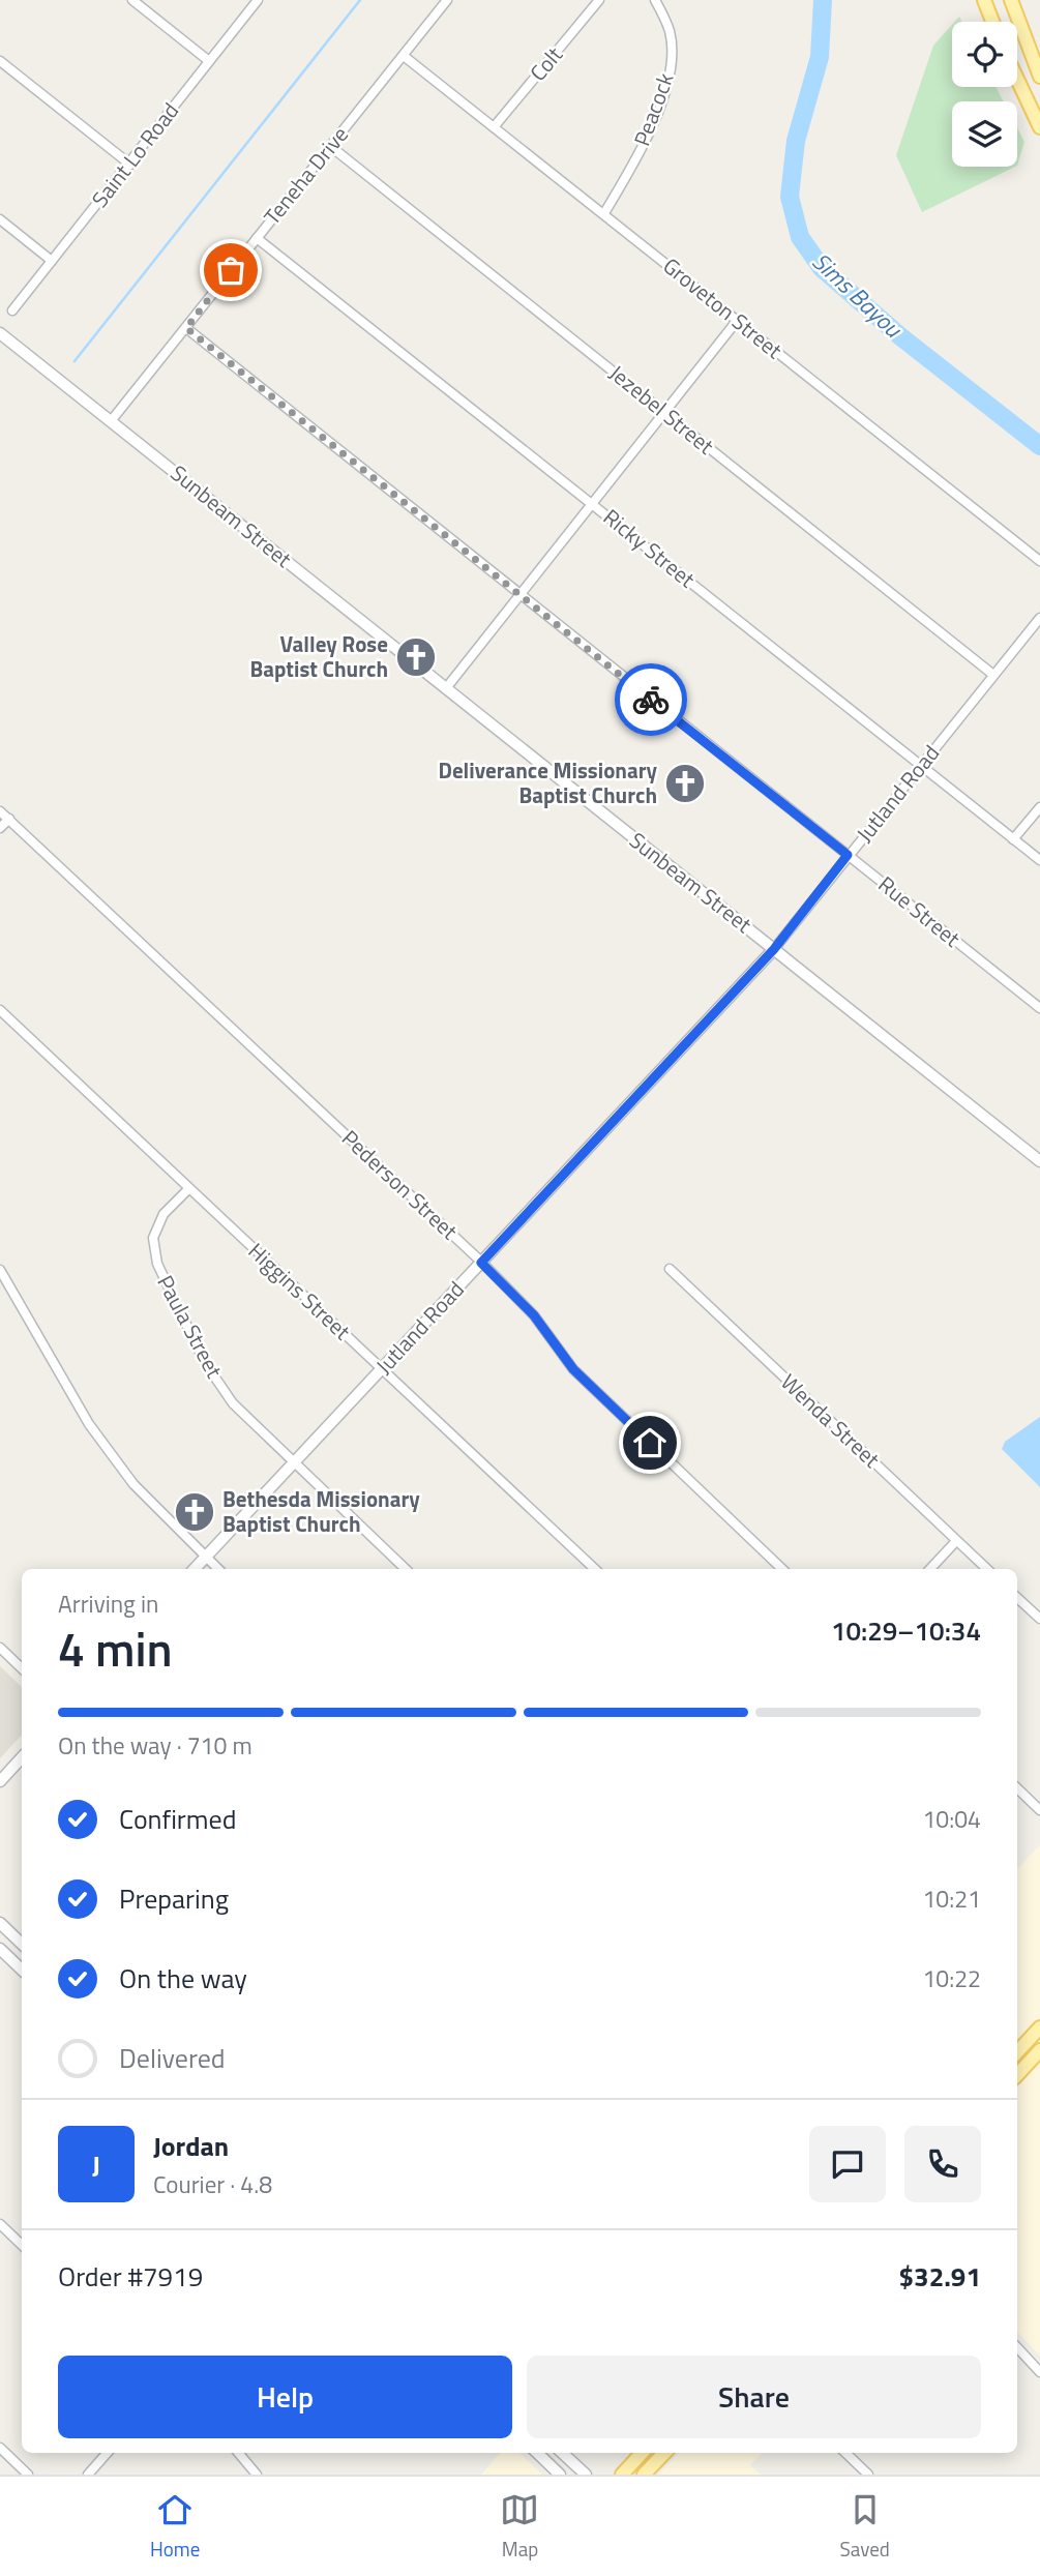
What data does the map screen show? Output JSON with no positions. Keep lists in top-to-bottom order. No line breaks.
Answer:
{"streets":{"street":["Colt","Peacock","Saint Lo Road","Teneha Drive","Groveton Street","Jezebel Street","Sunbeam Street","Ricky Street","Jutland Road","Rue Street","Pederson Street","Higgins Street","Paula Street","Wenda Street"]},"crossings":[["Colt","Groveton Street"],["Peacock","Groveton Street"],["Teneha Drive","Groveton Street"],["Teneha Drive","Jezebel Street"],["Teneha Drive","Sunbeam Street"],["Teneha Drive","Ricky Street"],["Teneha Drive","Rue Street"],["Jezebel Street","Jutland Road"],["Sunbeam Street","Jutland Road"],["Ricky Street","Jutland Road"],["Jutland Road","Rue Street"],["Jutland Road","Pederson Street"],["Jutland Road","Higgins Street"],["Jutland Road","Paula Street"],["Higgins Street","Paula Street"]],"water":["Sims Bayou"],"places":{"church":["Valley Rose Baptist Church","Deliverance Missionary Baptist Church","Bethesda Missionary Baptist Church"]},"page":{"heading":["4 min","Arriving in","10:29–10:34"],"panel":["Jordan","Courier · 4.8","Order #7919","$32.91"],"bar":"On the way · 710 m","list":[["Confirmed","10:04"],["Preparing","10:21"],["On the way","10:22"],"Delivered"],"round":"J","buttons":["Help","Share"],"tabs":["Home","Map","Saved"]}}
